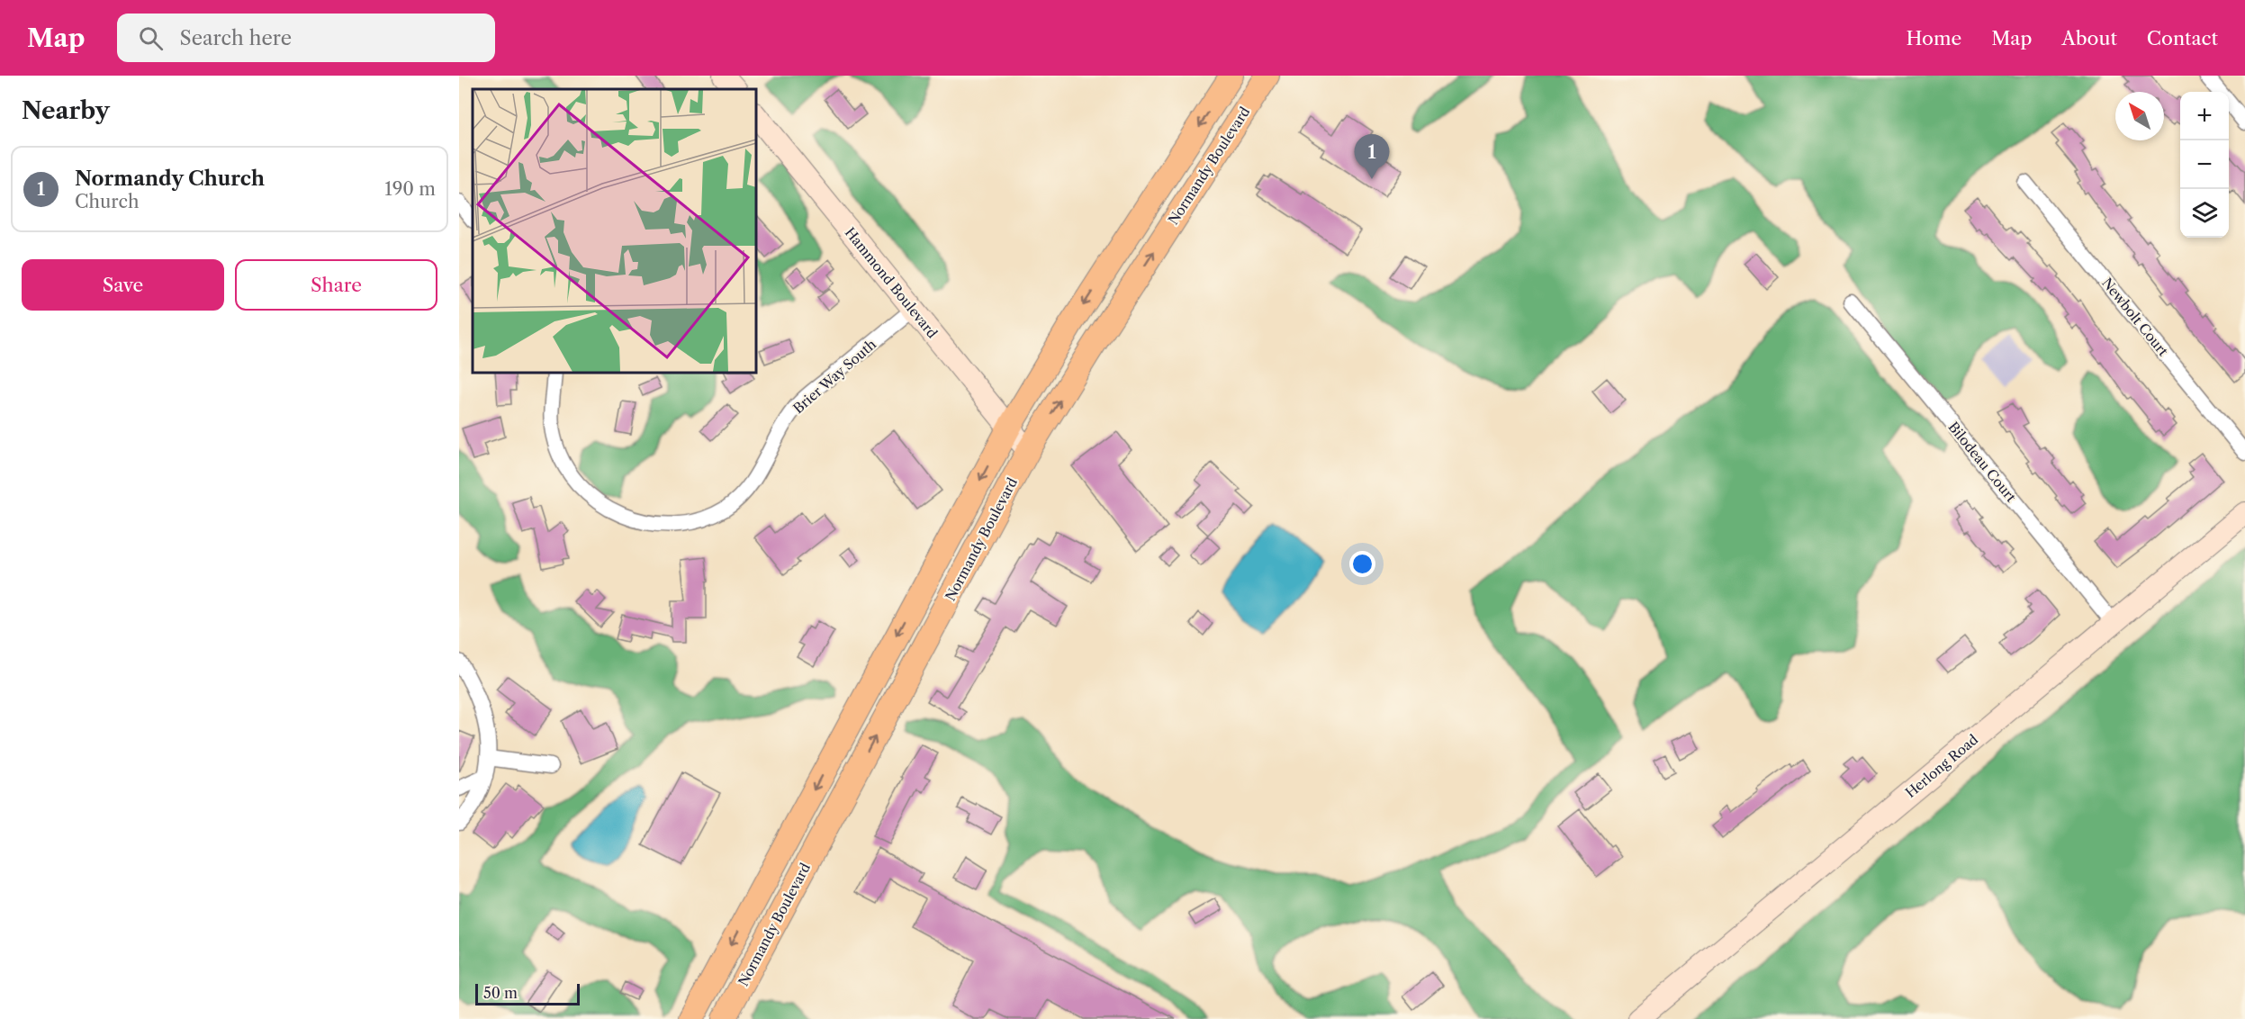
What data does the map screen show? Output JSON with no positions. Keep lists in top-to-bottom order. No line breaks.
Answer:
{"streets":{"main road":["Normandy Boulevard"],"street":["Hammond Boulevard","Newbolt Court","Brier Way South","Bilodeau Court","Herlong Road"]},"crossings":[["Normandy Boulevard","Hammond Boulevard"],["Hammond Boulevard","Brier Way South"],["Bilodeau Court","Herlong Road"]],"scale_bar":"50 m","north":"top left","page":{"header":"Map","search":"Search here","nav":["Home","Map","About","Contact"],"heading":"Nearby","map_buttons":["+","−"],"pins":"1","list":[{"mark":"1","name":"Normandy Church","note":"Church","value":"190 m"}],"buttons":["Save","Share"],"scale":"50 m"}}
